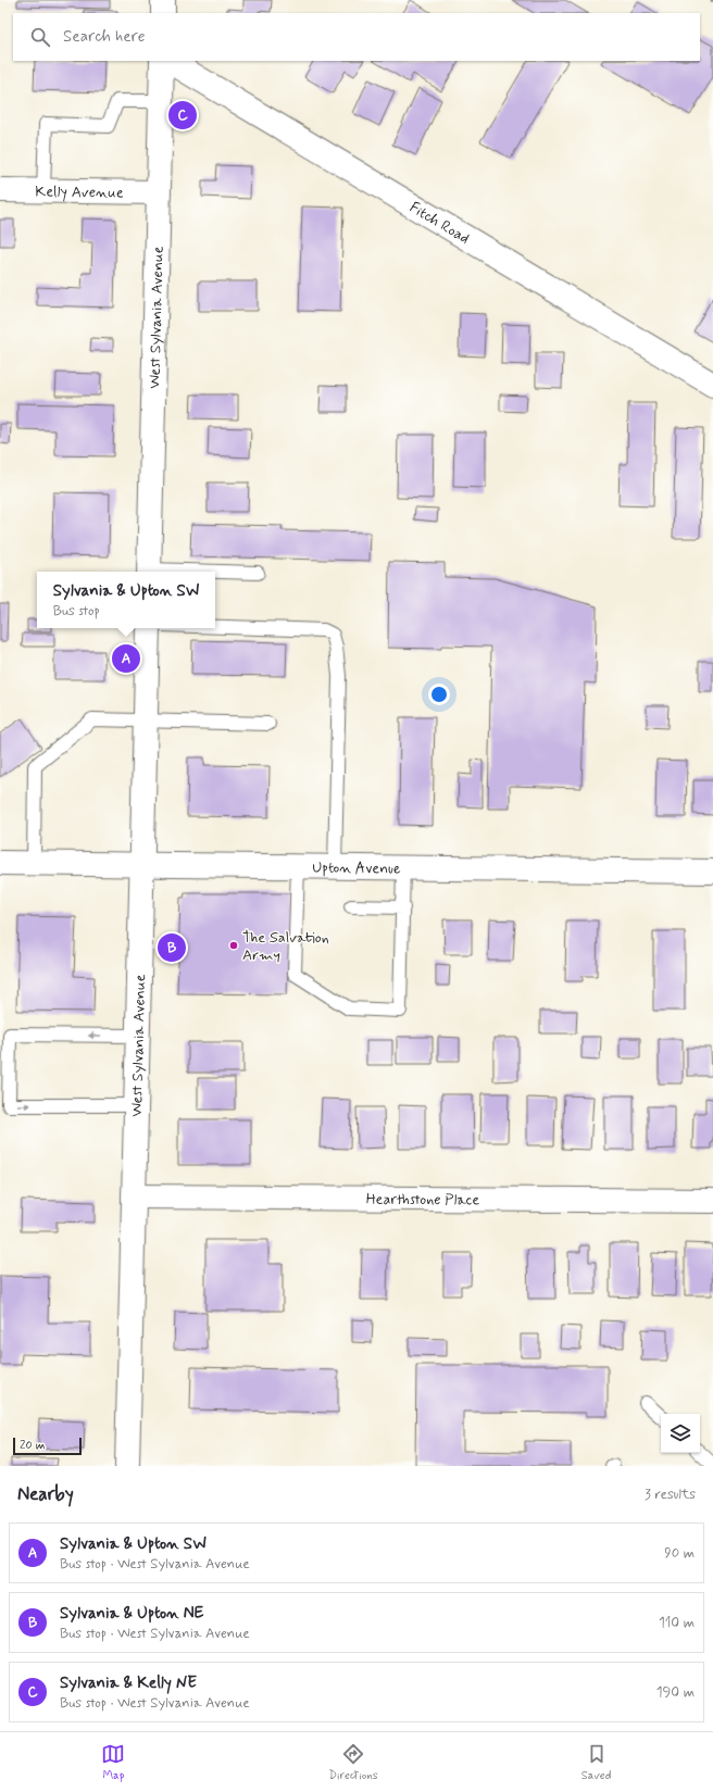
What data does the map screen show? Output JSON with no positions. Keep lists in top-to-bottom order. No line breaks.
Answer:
{"streets":{"street":["Kelly Avenue","Fitch Road","West Sylvania Avenue","Upton Avenue","Hearthstone Place"]},"crossings":[["Kelly Avenue","West Sylvania Avenue"],["West Sylvania Avenue","Upton Avenue"],["West Sylvania Avenue","Hearthstone Place"]],"places":["The Salvation Army"],"scale_bar":"20 m","page":{"search":"Search here","pins":["C","A","B"],"popup":["Sylvania & Upton SW","Bus stop"],"scale":"20 m","heading":["Nearby","3 results"],"list":[{"mark":"A","name":"Sylvania & Upton SW","note":"Bus stop · West Sylvania Avenue","value":"90 m"},{"mark":"B","name":"Sylvania & Upton NE","note":"Bus stop · West Sylvania Avenue","value":"110 m"},{"mark":"C","name":"Sylvania & Kelly NE","note":"Bus stop · West Sylvania Avenue","value":"190 m"}],"nav":["Map","Directions","Saved"]}}
